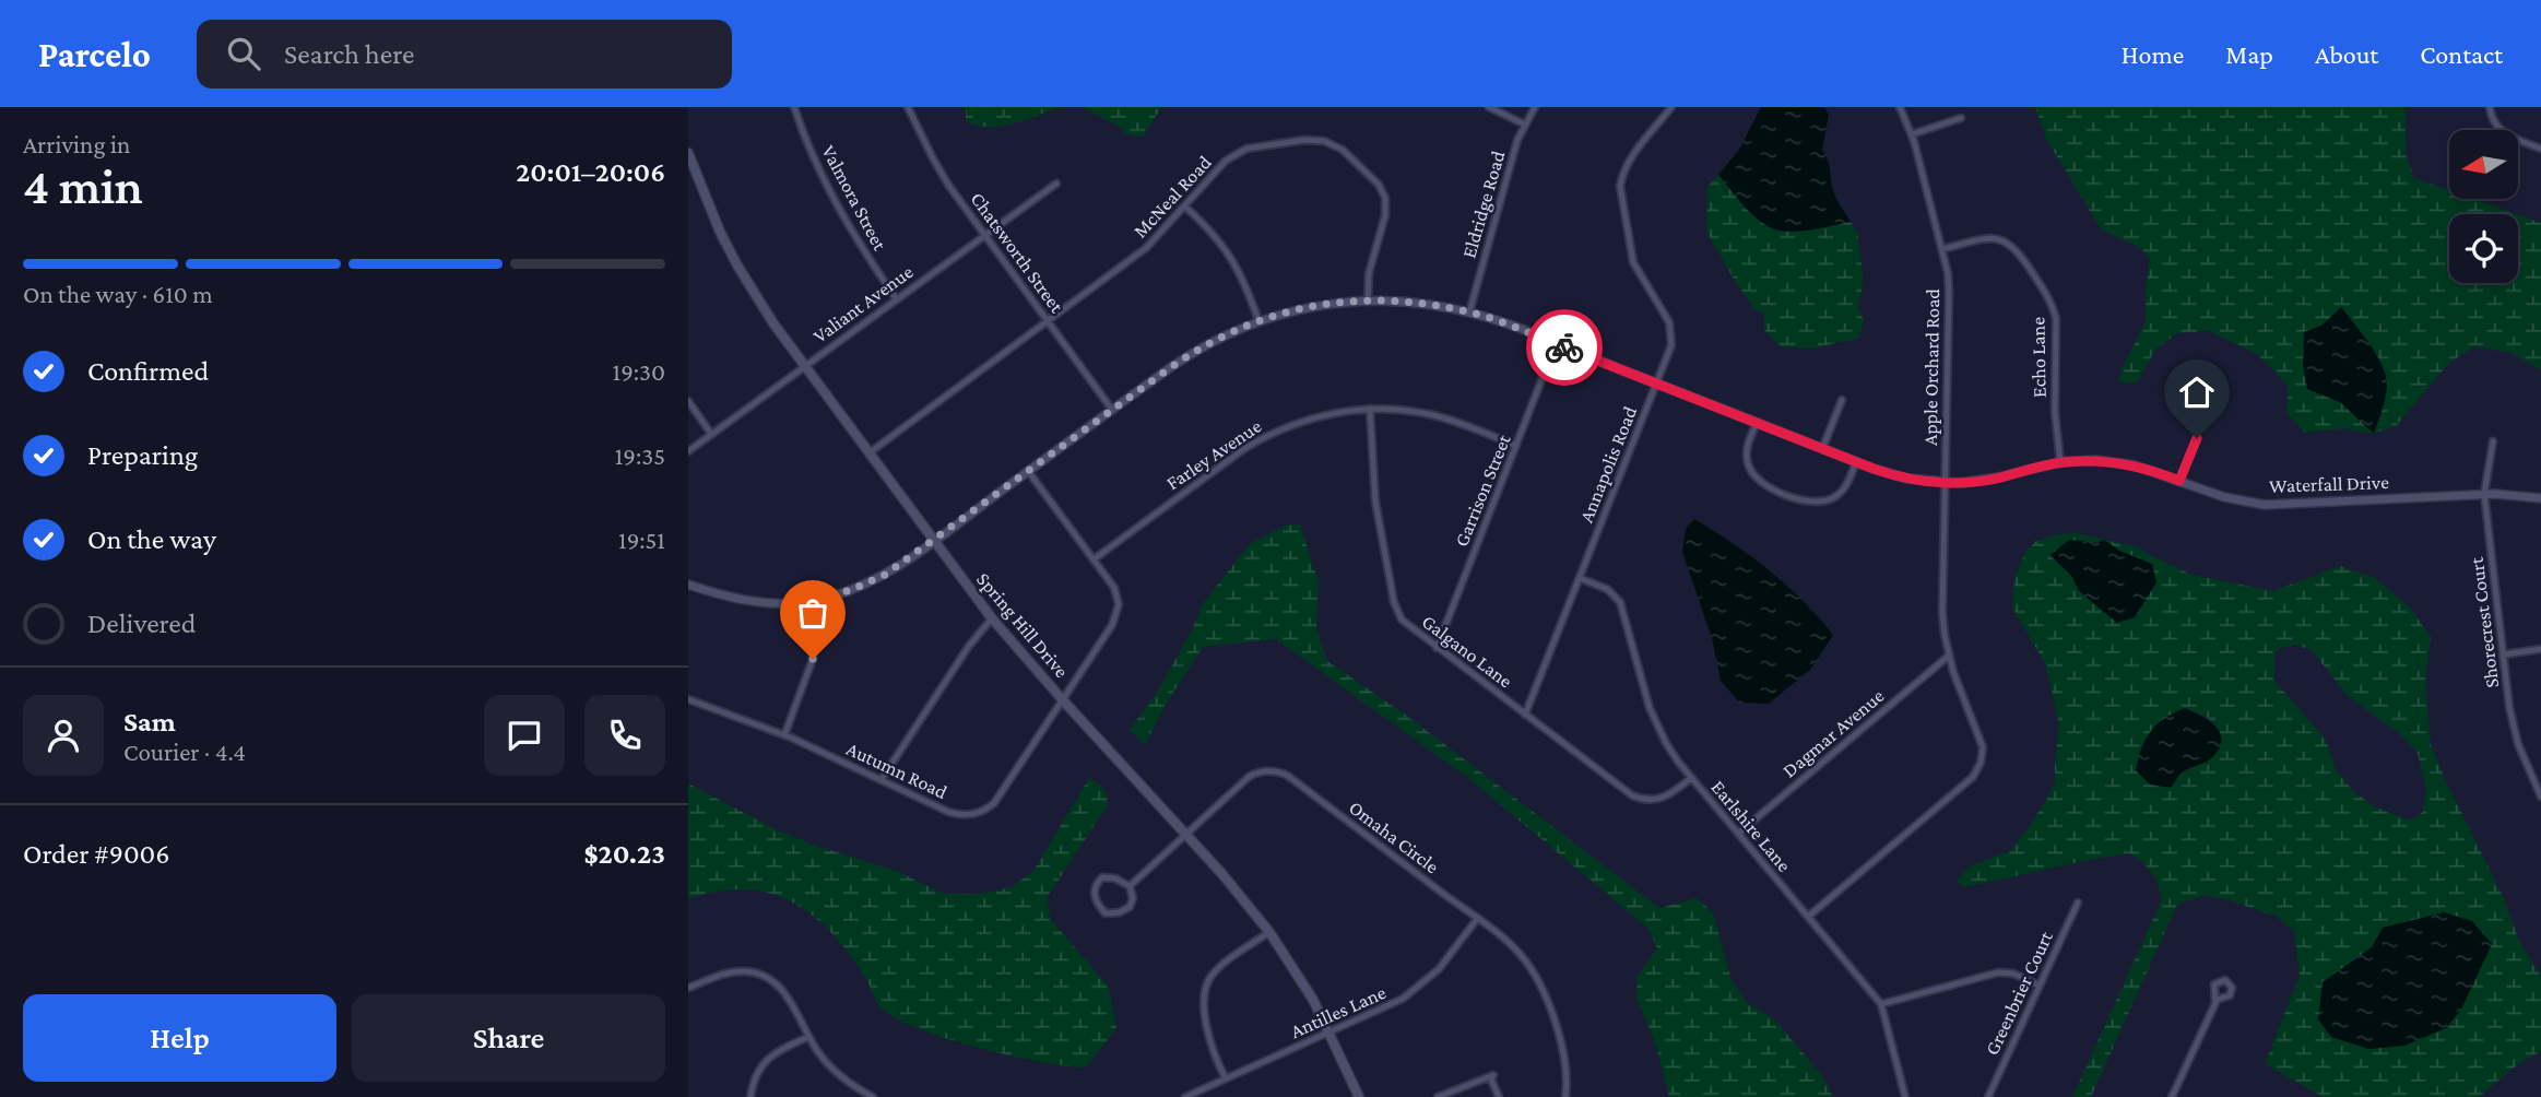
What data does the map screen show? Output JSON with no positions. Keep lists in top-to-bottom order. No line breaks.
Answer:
{"streets":{"main road":["Spring Hill Drive"],"street":["McNeal Road","Valmora Street","Eldridge Road","Chatsworth Street","Valiant Avenue","Echo Lane","Apple Orchard Road","Farley Avenue","Annapolis Road","Waterfall Drive","Garrison Street","Shorecrest Court","Galgano Lane","Dagmar Avenue","Autumn Road","Earlshire Lane","Omaha Circle","Greenbrier Court","Antilles Lane"]},"crossings":[["McNeal Road","Chatsworth Street"],["McNeal Road","Waterfall Drive"],["McNeal Road","Spring Hill Drive"],["Valmora Street","Valiant Avenue"],["Eldridge Road","Waterfall Drive"],["Chatsworth Street","Valiant Avenue"],["Chatsworth Street","Waterfall Drive"],["Valiant Avenue","Spring Hill Drive"],["Echo Lane","Apple Orchard Road"],["Echo Lane","Waterfall Drive"],["Apple Orchard Road","Waterfall Drive"],["Apple Orchard Road","Dagmar Avenue"],["Apple Orchard Road","Earlshire Lane"],["Farley Avenue","Garrison Street"],["Farley Avenue","Galgano Lane"],["Farley Avenue","Autumn Road"],["Annapolis Road","Waterfall Drive"],["Annapolis Road","Galgano Lane"],["Annapolis Road","Earlshire Lane"],["Waterfall Drive","Garrison Street"],["Waterfall Drive","Shorecrest Court"],["Waterfall Drive","Spring Hill Drive"],["Garrison Street","Galgano Lane"],["Spring Hill Drive","Autumn Road"],["Spring Hill Drive","Omaha Circle"],["Spring Hill Drive","Antilles Lane"],["Galgano Lane","Earlshire Lane"],["Dagmar Avenue","Earlshire Lane"],["Omaha Circle","Antilles Lane"]],"north":"left","page":{"header":"Parcelo","search":"Search here","nav":["Home","Map","About","Contact"],"heading":["4 min","Arriving in","20:01–20:06"],"panel":["Sam","Courier · 4.4","Order #9006","$20.23"],"bar":"On the way · 610 m","list":[["Confirmed","19:30"],["Preparing","19:35"],["On the way","19:51"],"Delivered"],"buttons":["Help","Share"]}}
